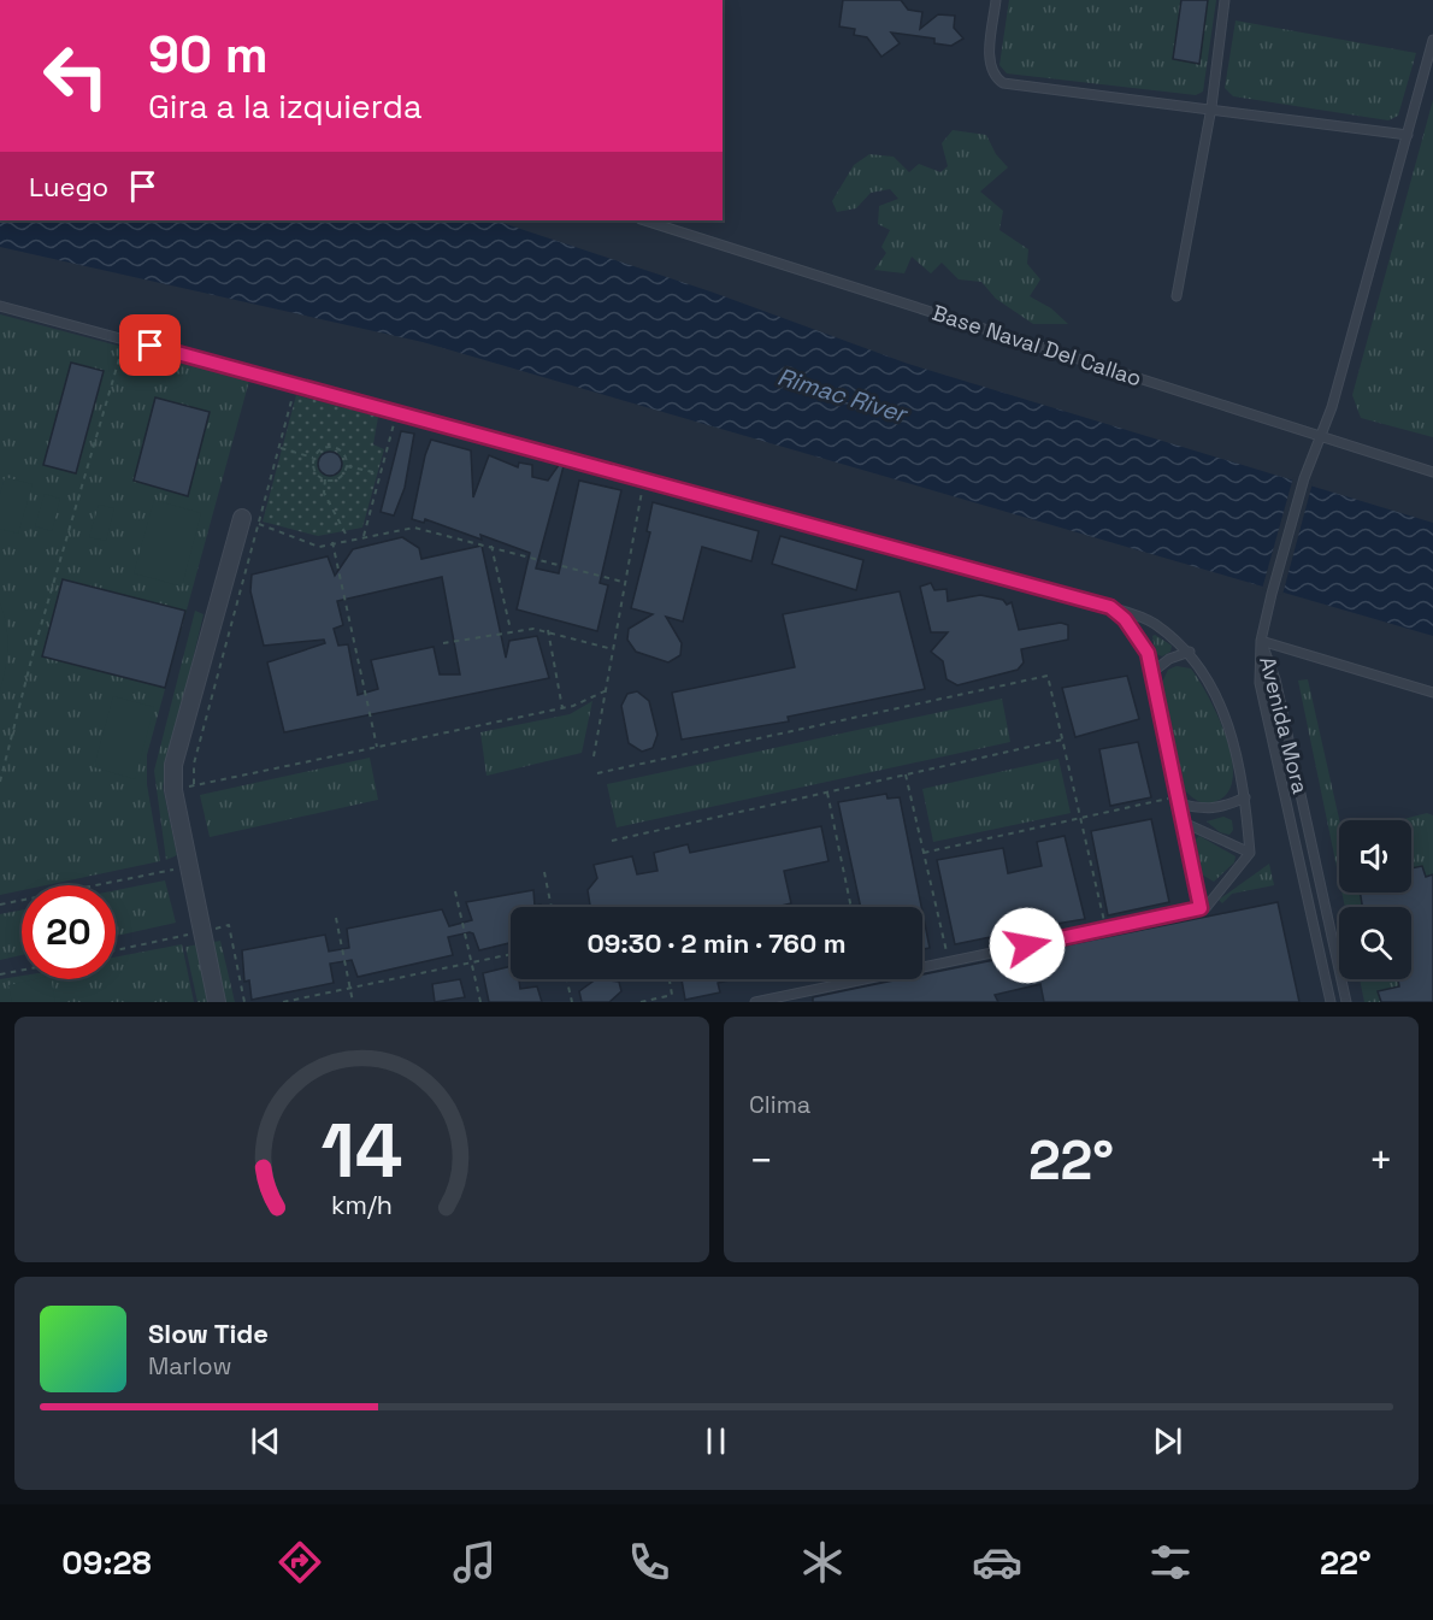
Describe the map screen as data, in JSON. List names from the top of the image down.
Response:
{
  "streets": {
    "lane": ["Base Naval Del Callao", "Avenida Mora"]
  },
  "water": ["Rimac River"],
  "page": {
    "turn": ["90 m", "Gira a la izquierda"],
    "then": "Luego",
    "limit": "20",
    "trip": "09:30 · 2 min · 760 m",
    "tile": "Clima",
    "heat": ["−", "22°", "+"],
    "song": ["Slow Tide", "Marlow"],
    "tabs": ["09:28", "22°"],
    "gauge": ["14", "km/h"]
  }
}
